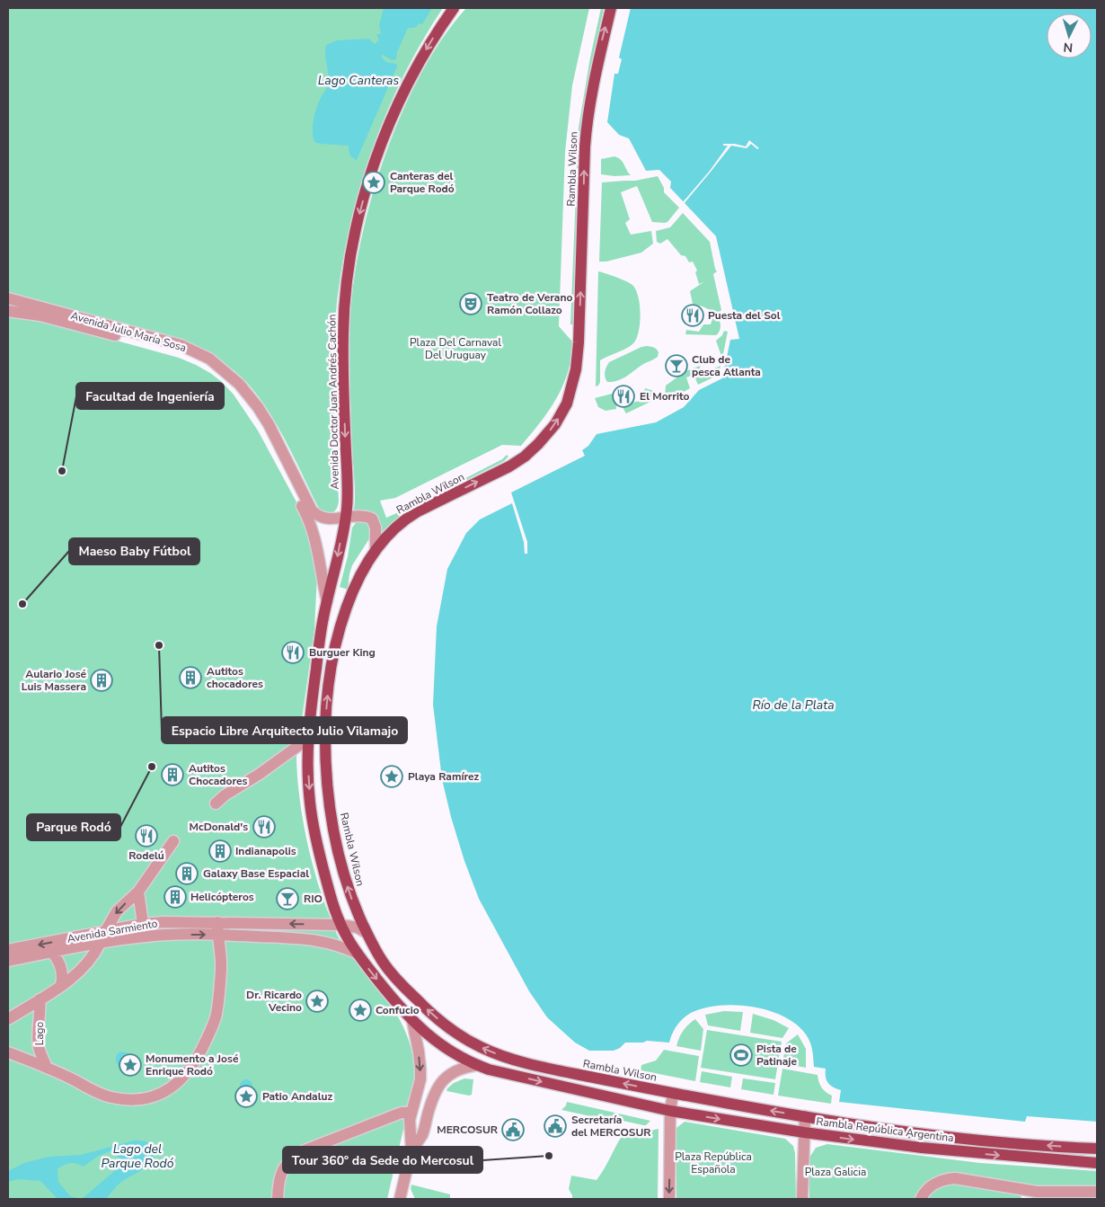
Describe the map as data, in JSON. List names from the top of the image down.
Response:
{
  "streets": {
    "main road": ["Rambla Wilson", "Avenida Doctor Juan Andrés Cachón", "Rambla República Argentina"],
    "street": ["Avenida Julio María Sosa", "Avenida Sarmiento", "Lago"]
  },
  "crossings": [
    ["Rambla Wilson", "Avenida Julio María Sosa"],
    ["Rambla Wilson", "Avenida Sarmiento"],
    ["Rambla Wilson", "Rambla República Argentina"],
    ["Avenida Julio María Sosa", "Avenida Doctor Juan Andrés Cachón"]
  ],
  "one_way": ["Avenida Doctor Juan Andrés Cachón"],
  "water": ["Lago Canteras", "Río de la Plata", "Lago del Parque Rodó"],
  "parks": ["Plaza Del Carnaval Del Uruguay", "Plaza República Española", "Plaza Galicia"],
  "places": {
    "place": [
      "Canteras del Parque Rodó",
      "Playa Ramírez",
      "Dr. Ricardo Vecino",
      "Confucio",
      "Monumento a José Enrique Rodó",
      "Patio Andaluz"
    ],
    "theatre": ["Teatro de Verano Ramón Collazo"],
    "restaurant": [
      "Puesta del Sol",
      "El Morrito",
      "Burguer King",
      "McDonald's",
      "Rodelú"
    ],
    "bar": ["Club de pesca Atlanta", "RIO"],
    "other": [
      "Facultad de Ingeniería",
      "Maeso Baby Fútbol",
      "Espacio Libre Arquitecto Julio Vilamajo",
      "Parque Rodó",
      "Tour 360º da Sede do Mercosul"
    ],
    "building": [
      "Autitos chocadores",
      "Aulario José Luis Massera",
      "Autitos Chocadores",
      "Indianapolis",
      "Galaxy Base Espacial",
      "Helicópteros"
    ],
    "sports": ["Pista de Patinaje"],
    "public building": ["Secretaría del MERCOSUR", "MERCOSUR"]
  },
  "north": "bottom"
}
